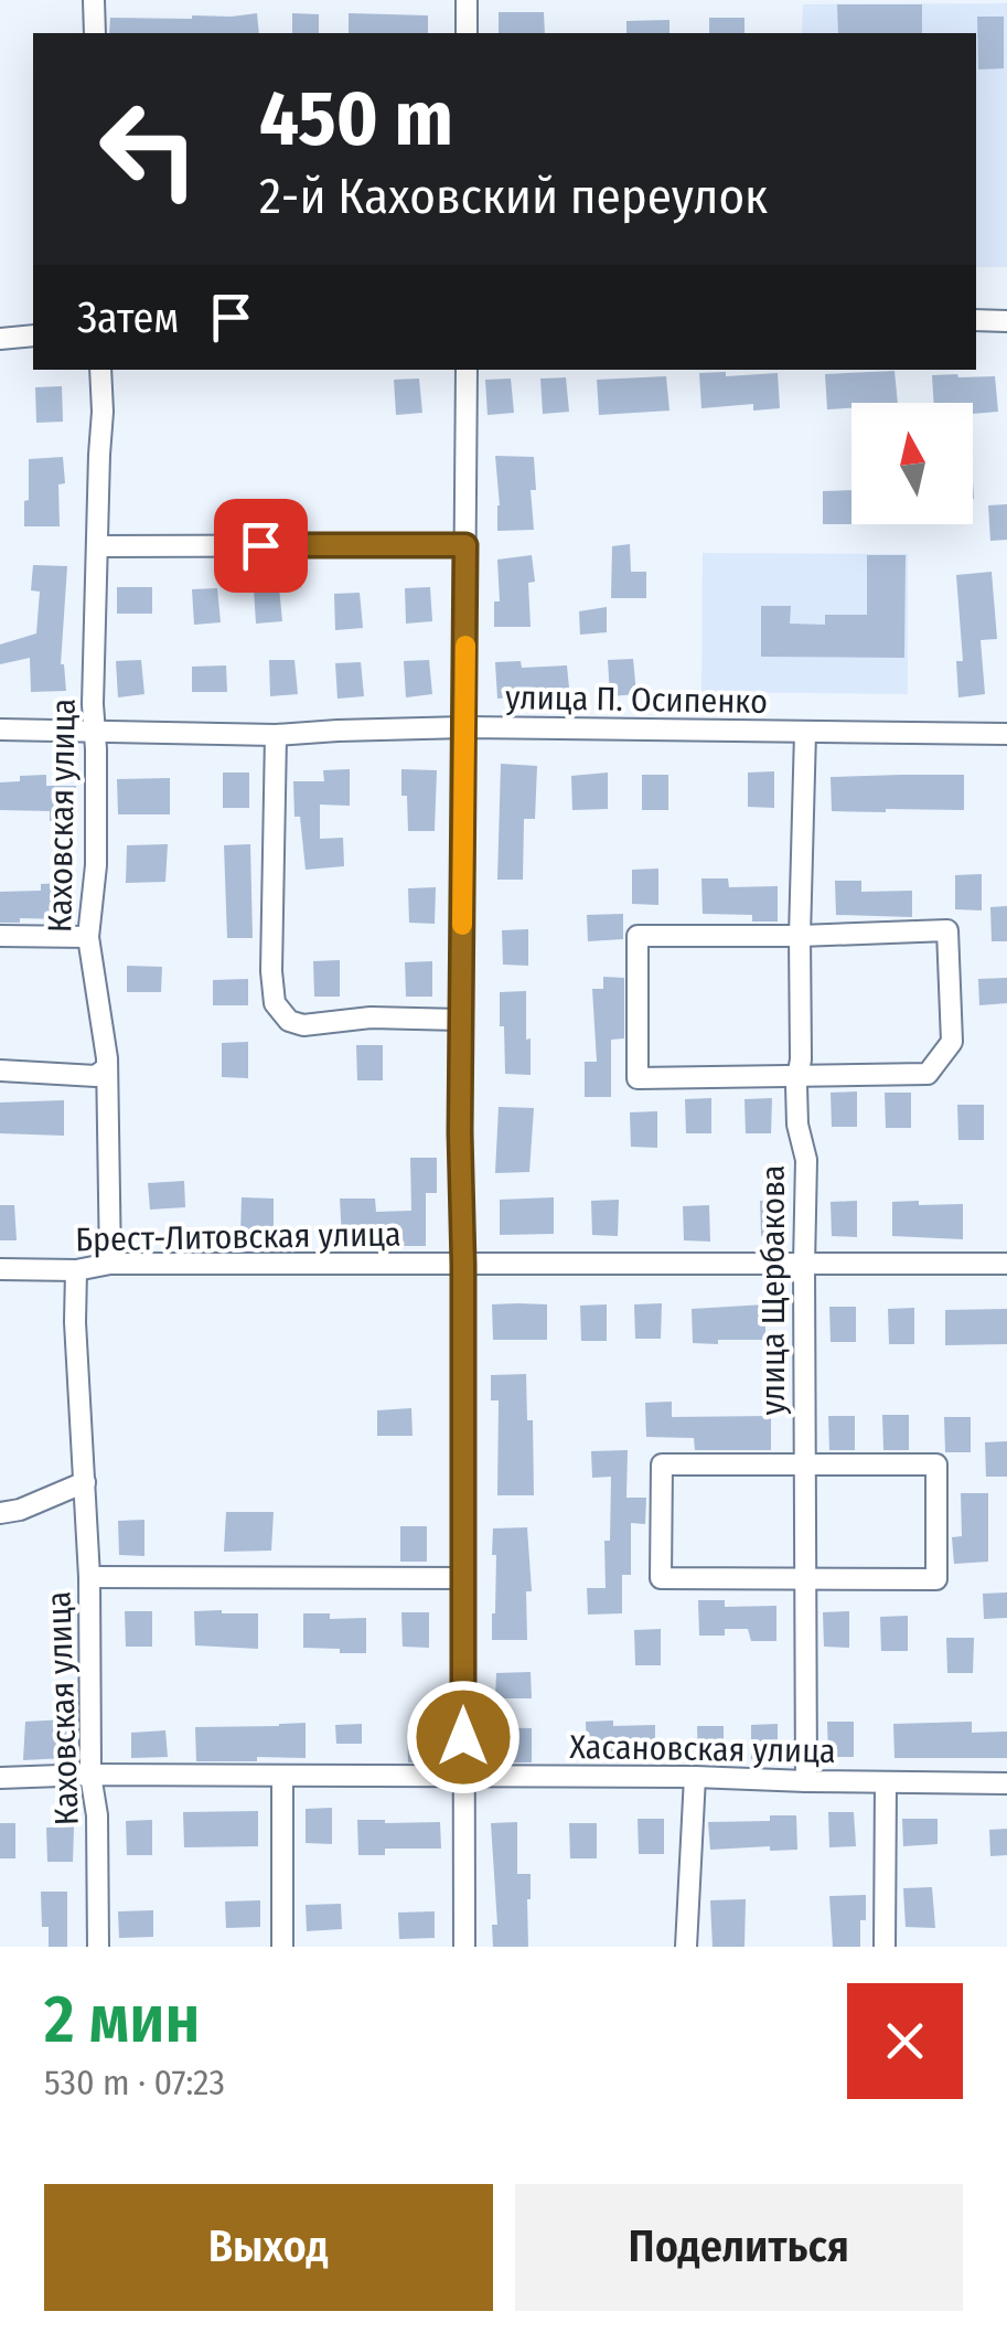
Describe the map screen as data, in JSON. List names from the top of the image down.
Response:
{
  "streets": {
    "street": [
      "улица П. Осипенко",
      "Каховская улица",
      "Брест-Литовская улица",
      "улица Щербакова",
      "Хасановская улица"
    ]
  },
  "crossings": [
    ["улица П. Осипенко", "Каховская улица"],
    ["улица П. Осипенко", "улица Щербакова"],
    ["Каховская улица", "Брест-Литовская улица"],
    ["Каховская улица", "Хасановская улица"],
    ["Брест-Литовская улица", "улица Щербакова"],
    ["улица Щербакова", "Хасановская улица"]
  ],
  "north": "top",
  "page": {
    "turn": ["450 m", "2-й Каховский переулок"],
    "then": "Затем",
    "heading": ["2 мин", "530 m · 07:23"],
    "buttons": ["Выход", "Поделиться"]
  }
}
